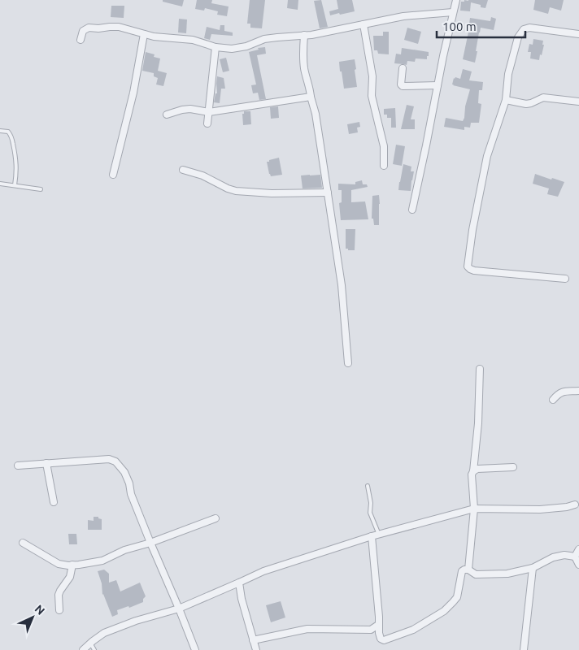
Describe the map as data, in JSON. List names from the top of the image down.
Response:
{
  "scale_bar": "100 m",
  "north": "top right"
}
